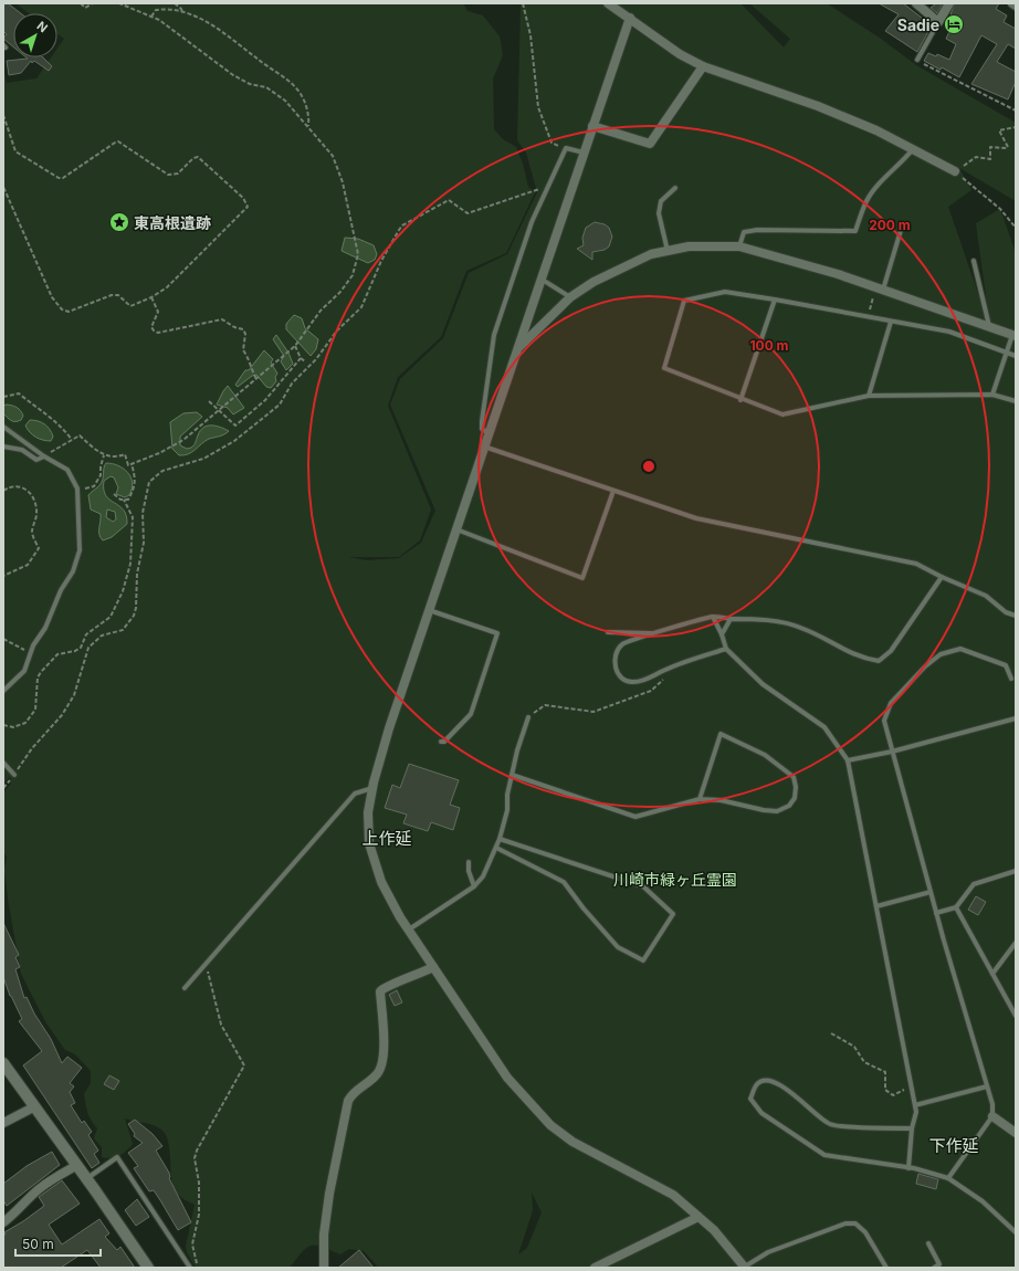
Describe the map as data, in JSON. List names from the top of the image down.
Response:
{
  "districts": ["上作延", "下作延"],
  "parks": ["川崎市緑ヶ丘霊園"],
  "places": {
    "hotel": ["Sadie"],
    "place": ["東高根遺跡"]
  },
  "scale_bar": "50 m",
  "north": "top right",
  "rings": ["200 m", "100 m"]
}
